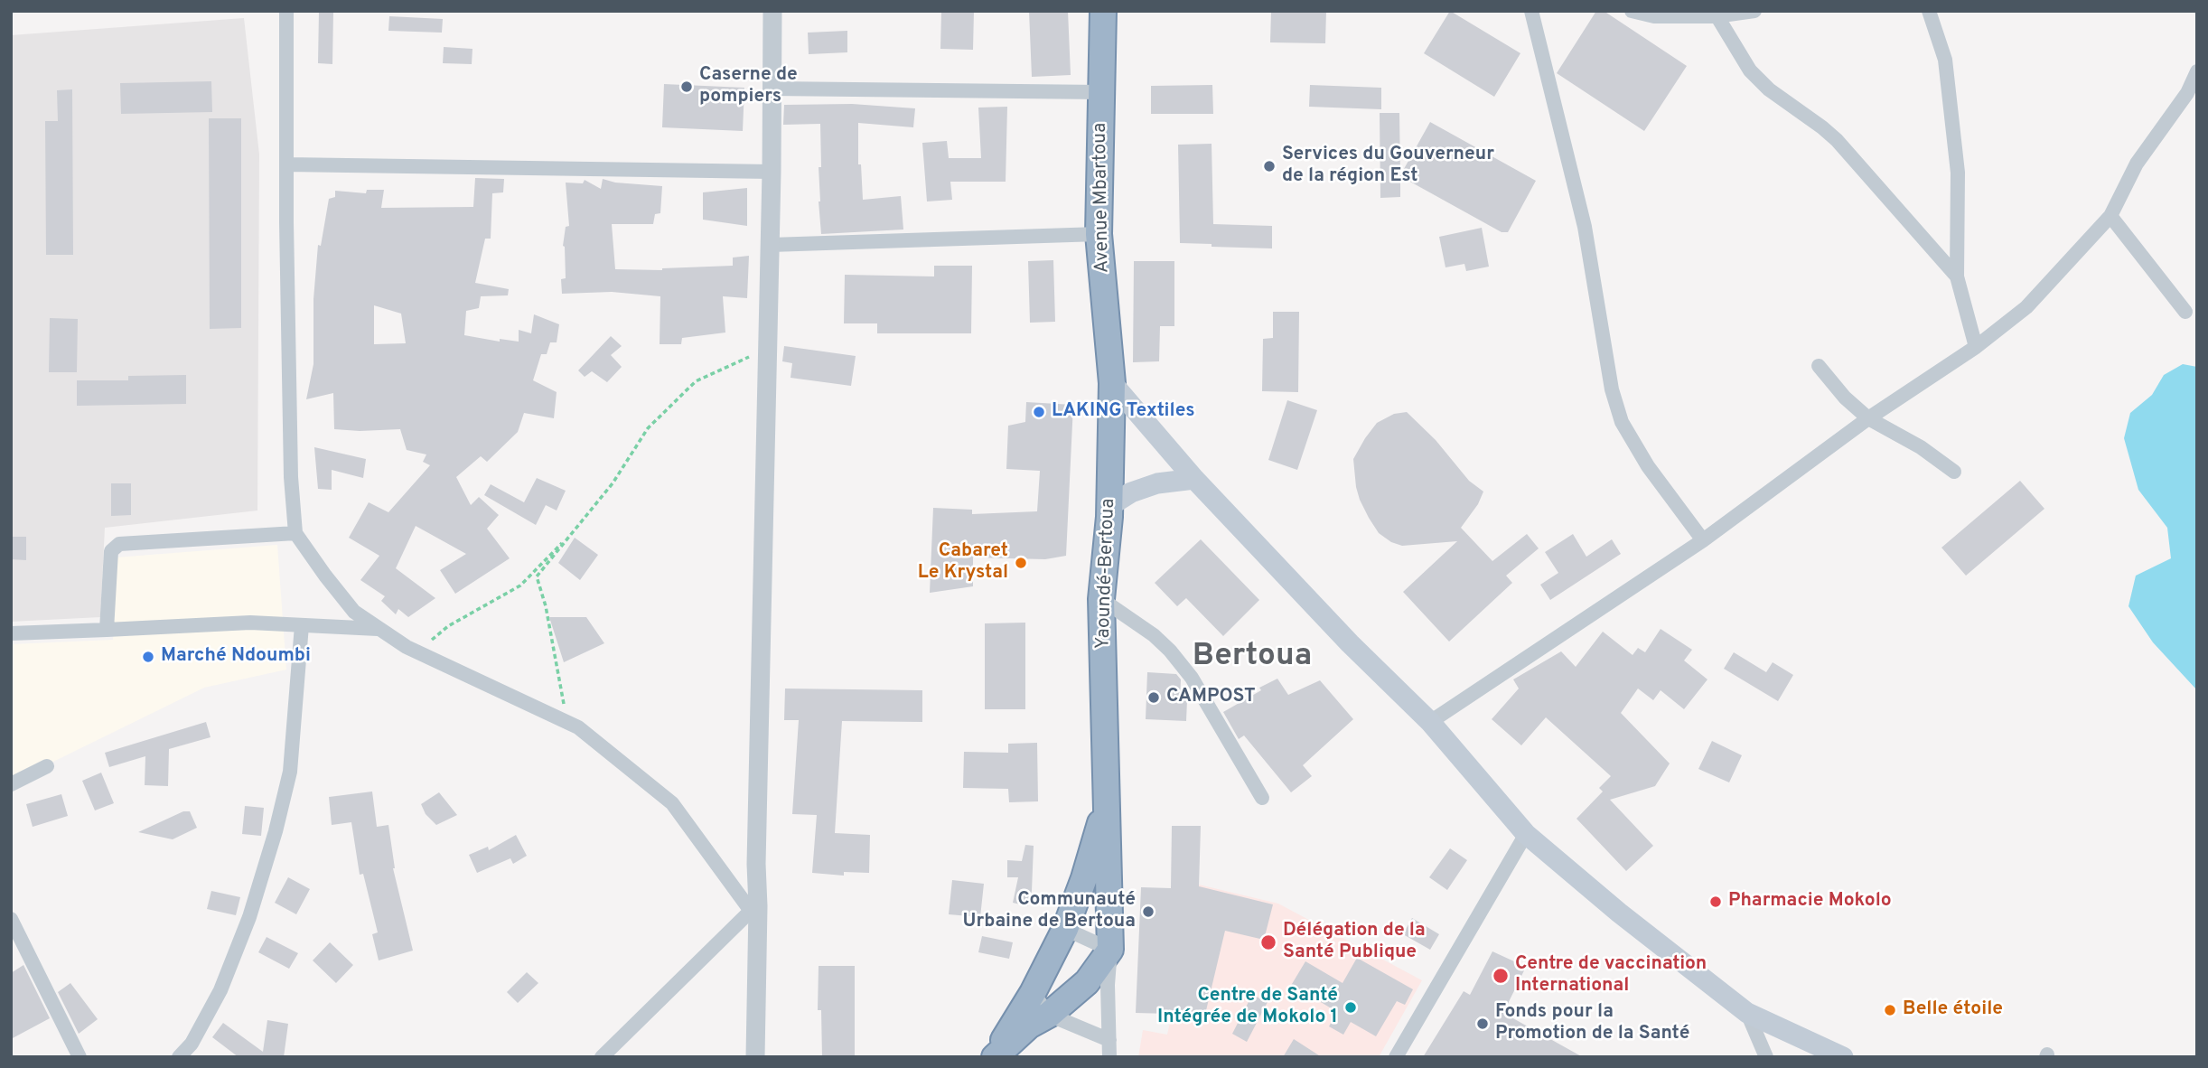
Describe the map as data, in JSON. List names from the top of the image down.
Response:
{
  "streets": {
    "highway": ["Avenue Mbartoua", "Yaoundé-Bertoua"]
  },
  "crossings": [
    ["Avenue Mbartoua", "Yaoundé-Bertoua"]
  ],
  "districts": ["Bertoua"],
  "places": [
    "Caserne de pompiers",
    "Services du Gouverneur de la région Est",
    "LAKING Textiles",
    "Cabaret Le Krystal",
    "Marché Ndoumbi",
    "CAMPOST",
    "Pharmacie Mokolo",
    "Communauté Urbaine de Bertoua",
    "Délégation de la Santé Publique",
    "Centre de vaccination International",
    "Centre de Santé Intégrée de Mokolo 1",
    "Belle étoile",
    "Fonds pour la Promotion de la Santé"
  ]
}
